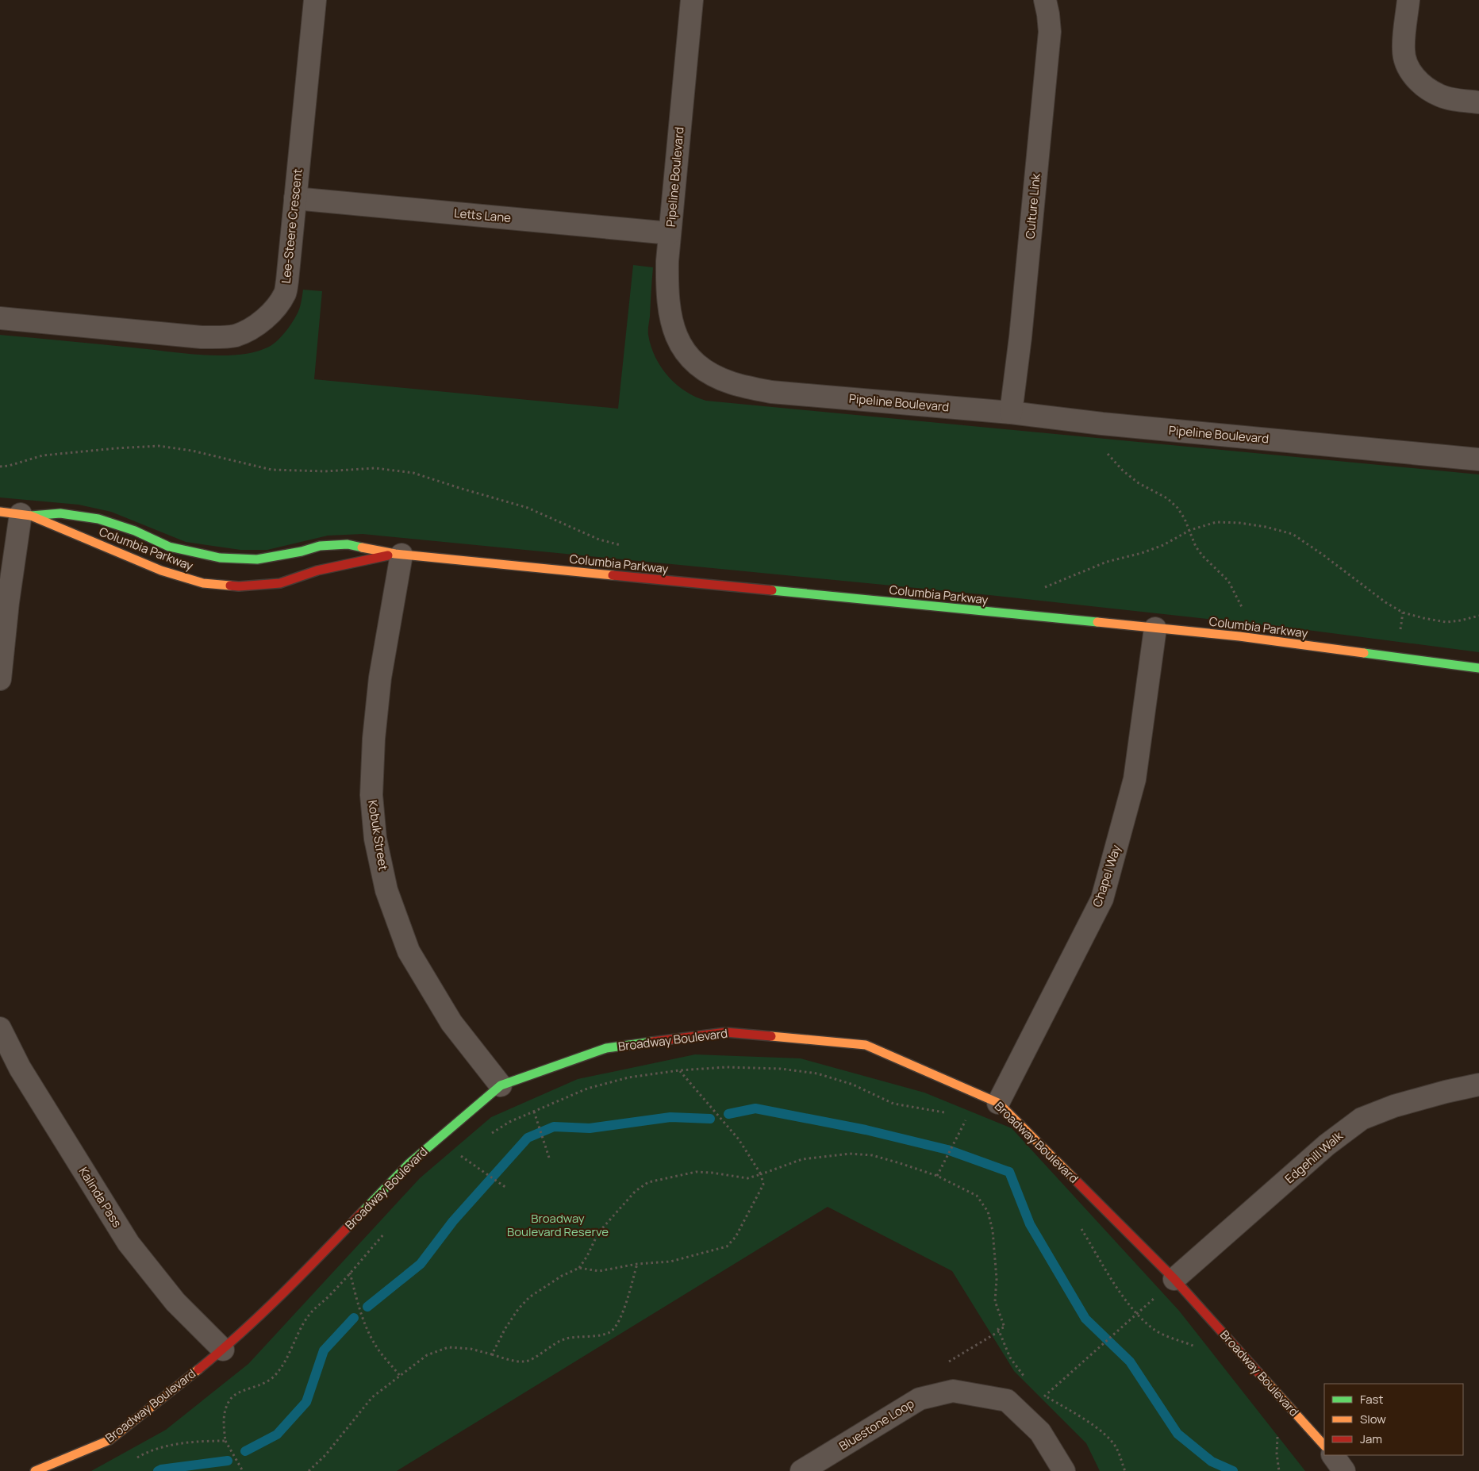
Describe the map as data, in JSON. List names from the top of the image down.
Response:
{
  "streets": {
    "street": [
      "Pipeline Boulevard",
      "Culture Link",
      "Letts Lane",
      "Lee-Steere Crescent",
      "Columbia Parkway",
      "Kobuk Street",
      "Chapel Way",
      "Broadway Boulevard",
      "Edgehill Walk",
      "Kalinda Pass",
      "Bluestone Loop"
    ]
  },
  "crossings": [
    ["Pipeline Boulevard", "Culture Link"],
    ["Pipeline Boulevard", "Letts Lane"],
    ["Letts Lane", "Lee-Steere Crescent"],
    ["Columbia Parkway", "Kobuk Street"],
    ["Columbia Parkway", "Chapel Way"],
    ["Kobuk Street", "Broadway Boulevard"],
    ["Chapel Way", "Broadway Boulevard"],
    ["Broadway Boulevard", "Edgehill Walk"],
    ["Broadway Boulevard", "Kalinda Pass"]
  ],
  "parks": ["Broadway Boulevard Reserve"],
  "legend": ["Fast", "Slow", "Jam"]
}
